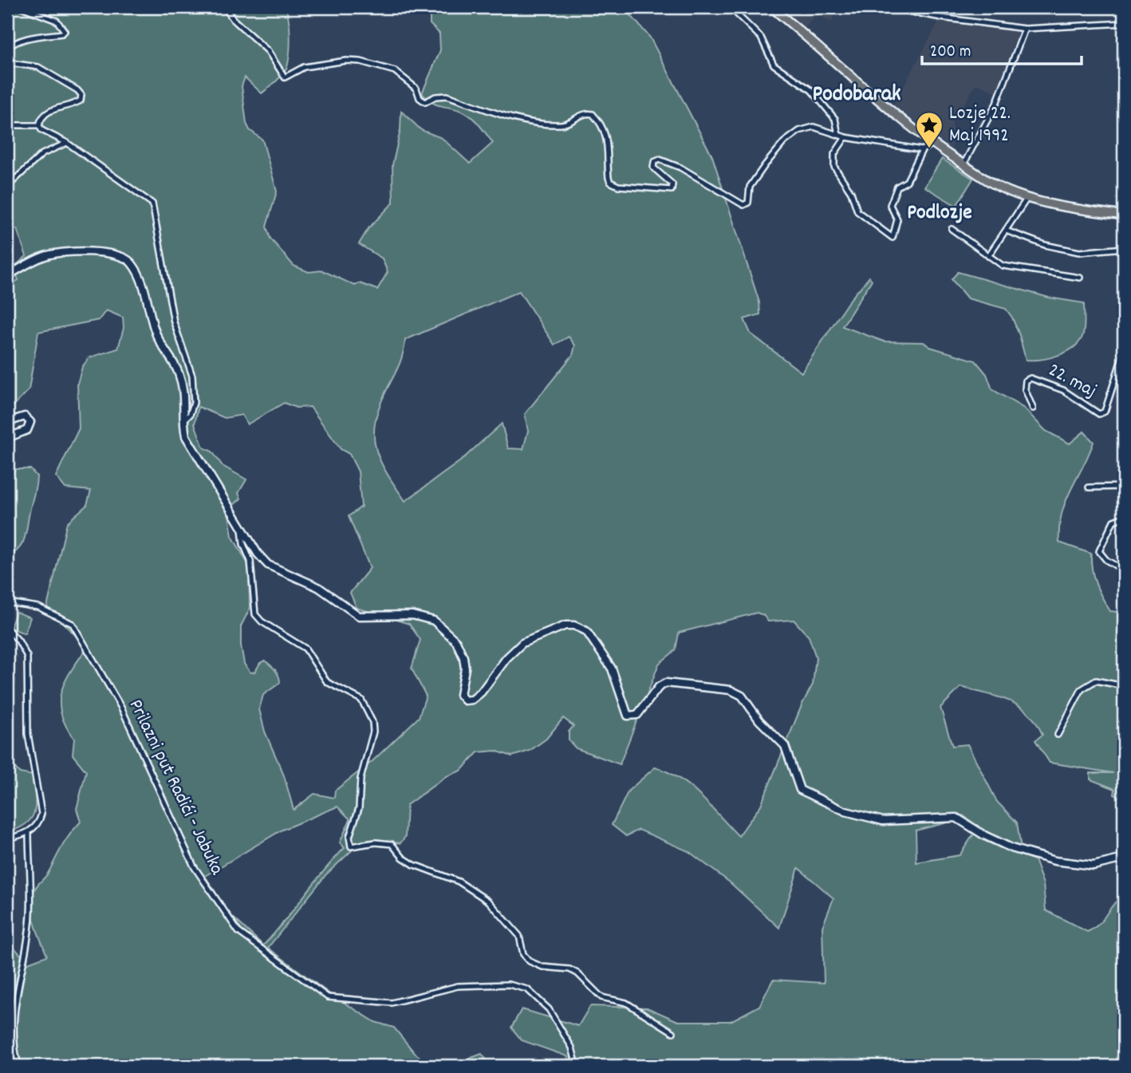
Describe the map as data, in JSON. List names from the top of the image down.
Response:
{
  "streets": {
    "street": ["22. maj", "Prilazni put Radići - Jabuka"]
  },
  "districts": ["Podobarak", "Podlozje"],
  "places": {
    "place": ["Lozje 22. Maj 1992"]
  },
  "scale_bar": "200 m"
}
